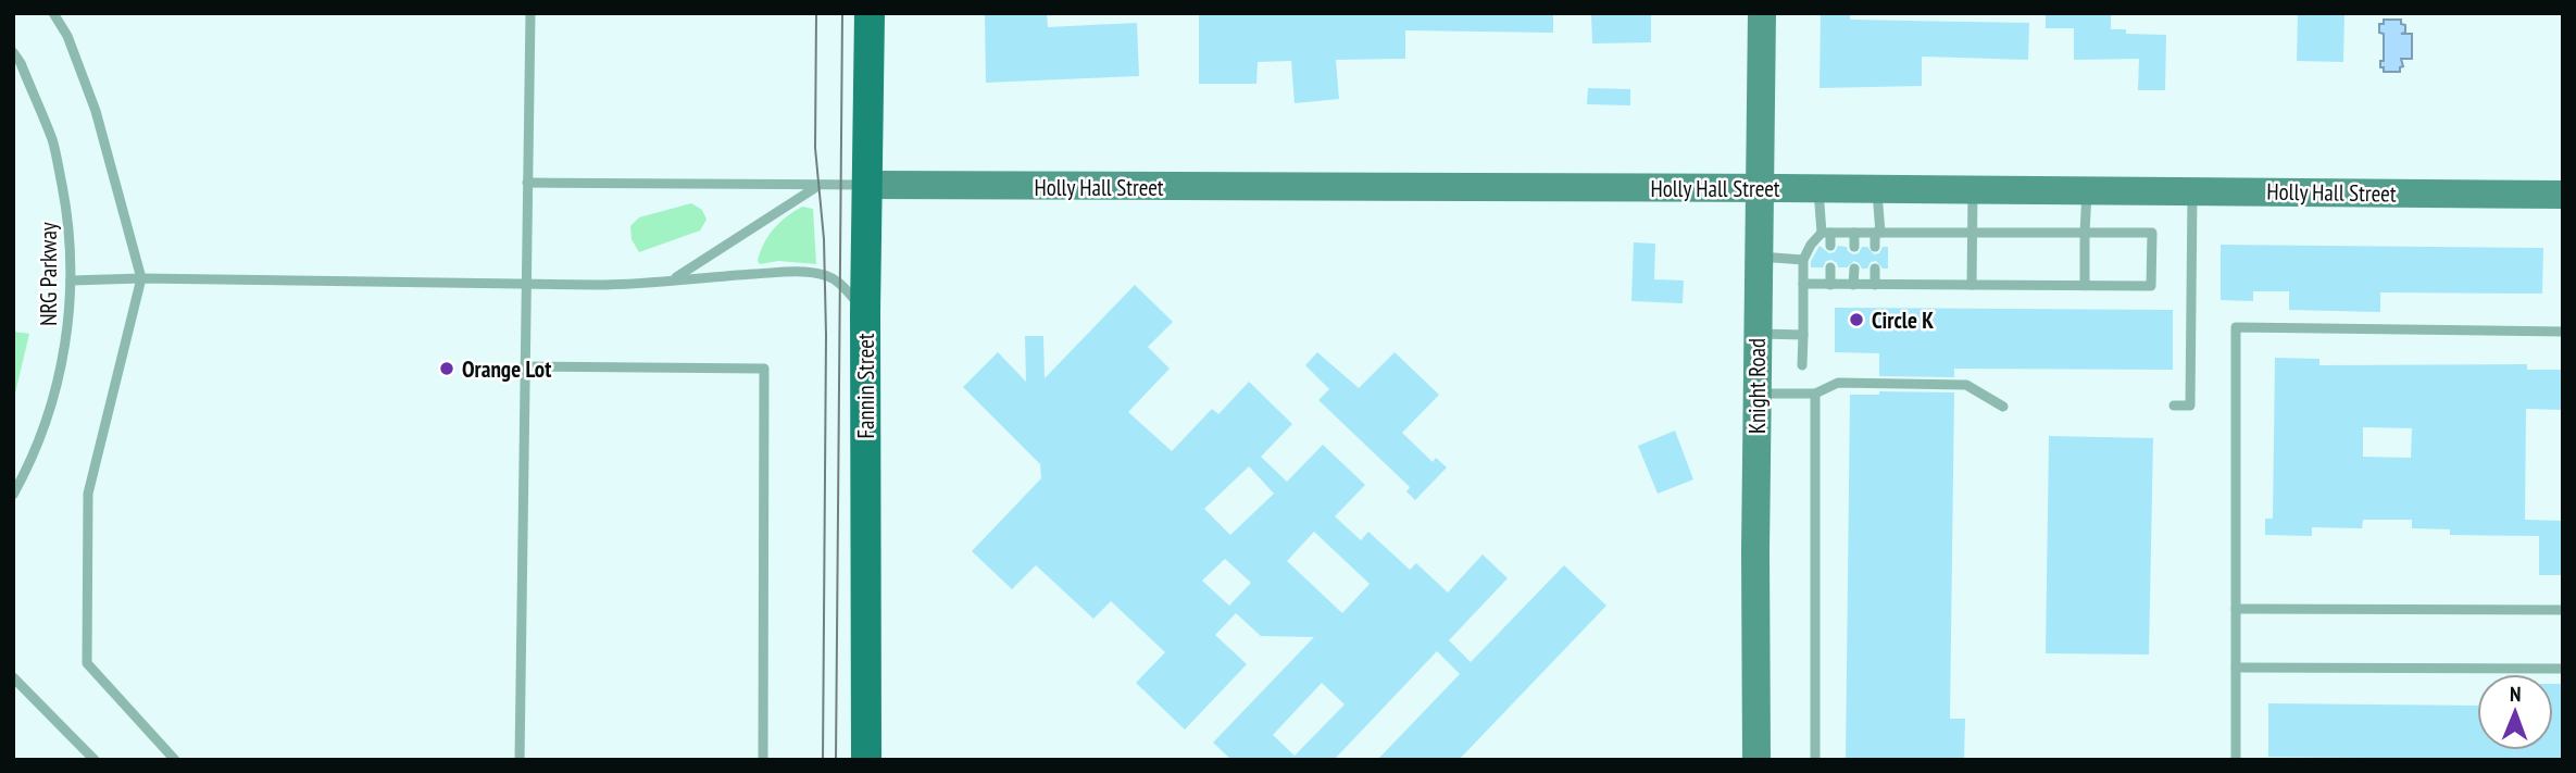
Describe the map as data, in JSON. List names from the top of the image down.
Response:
{
  "streets": {
    "main road": ["Fannin Street"],
    "street": ["Holly Hall Street", "Knight Road"],
    "lane": ["NRG Parkway"]
  },
  "crossings": [
    ["Holly Hall Street", "Fannin Street"],
    ["Holly Hall Street", "Knight Road"]
  ],
  "places": ["Circle K", "Orange Lot"],
  "north": "top"
}
